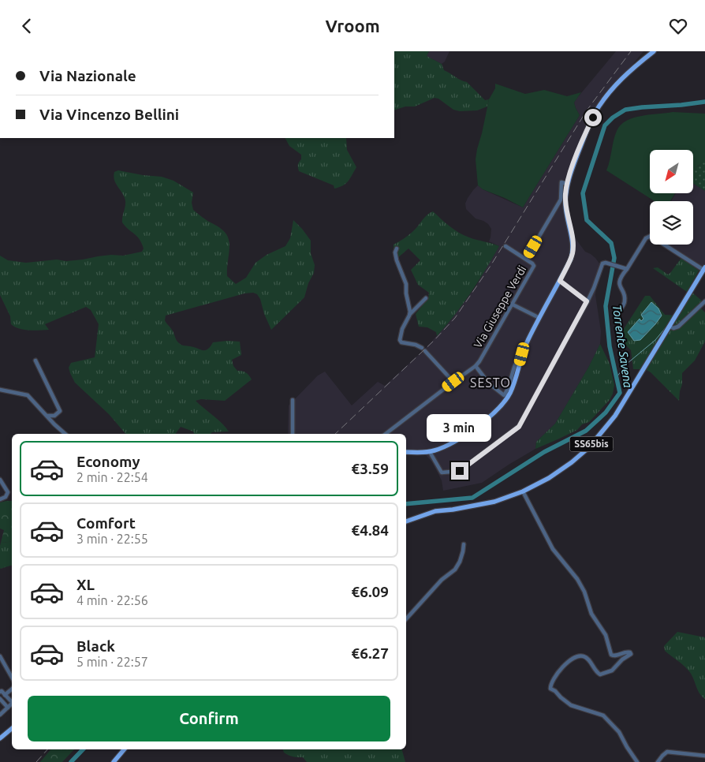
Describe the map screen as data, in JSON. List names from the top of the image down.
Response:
{
  "streets": {
    "main road": ["SS65bis"],
    "street": ["Via Giuseppe Verdi"]
  },
  "districts": ["SESTO"],
  "water": ["Torrente Savena"],
  "north": "bottom left",
  "page": {
    "header": "Vroom",
    "banner": ["Via Nazionale", "Via Vincenzo Bellini"],
    "bubble": "3 min",
    "list": [
      {
        "name": "Economy",
        "note": "2 min · 22:54",
        "value": "€3.59"
      },
      {
        "name": "Comfort",
        "note": "3 min · 22:55",
        "value": "€4.84"
      },
      {
        "name": "XL",
        "note": "4 min · 22:56",
        "value": "€6.09"
      },
      {
        "name": "Black",
        "note": "5 min · 22:57",
        "value": "€6.27"
      }
    ],
    "buttons": "Confirm"
  }
}
